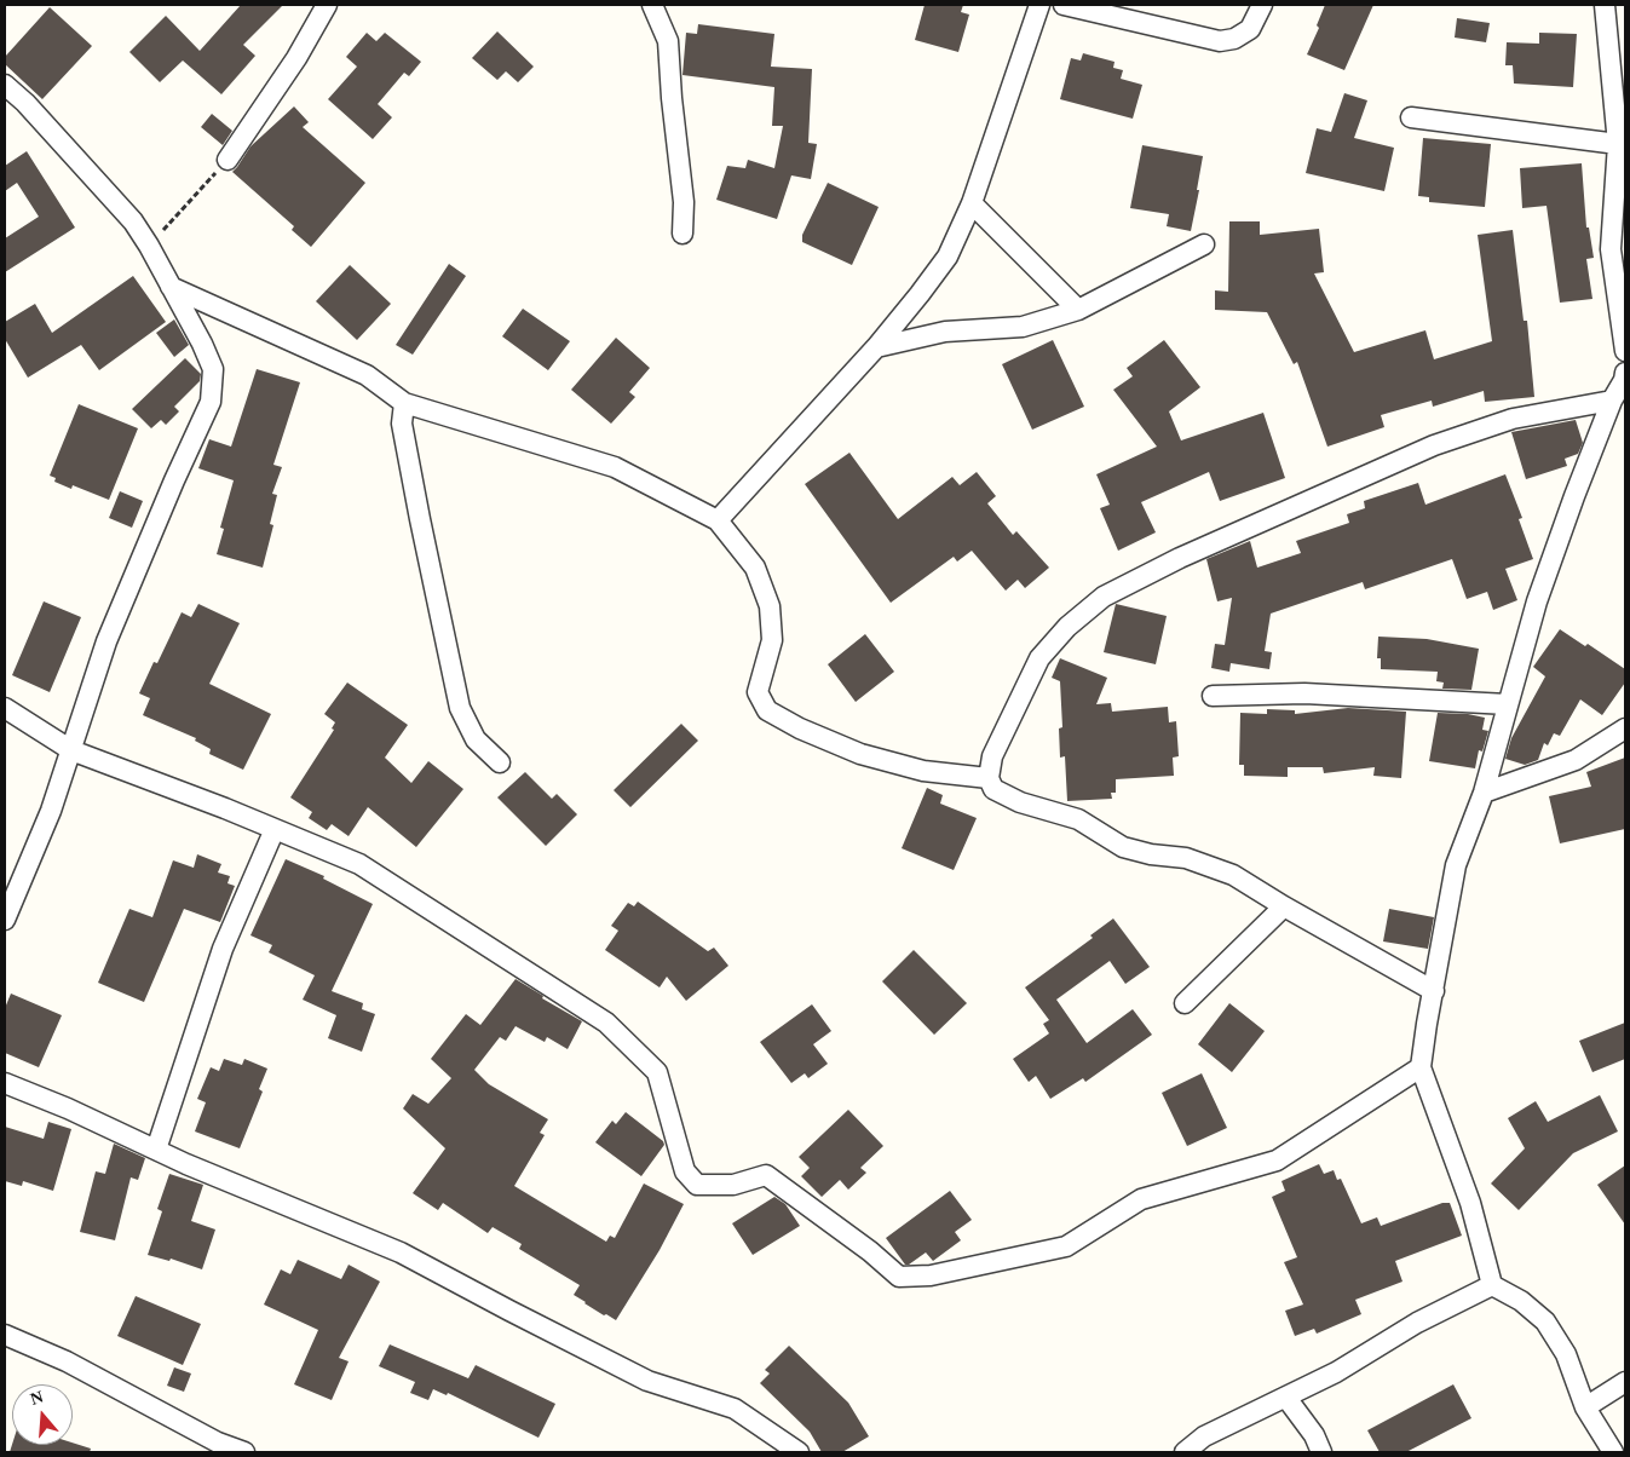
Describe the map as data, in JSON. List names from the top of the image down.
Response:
{
  "north": "top"
}
